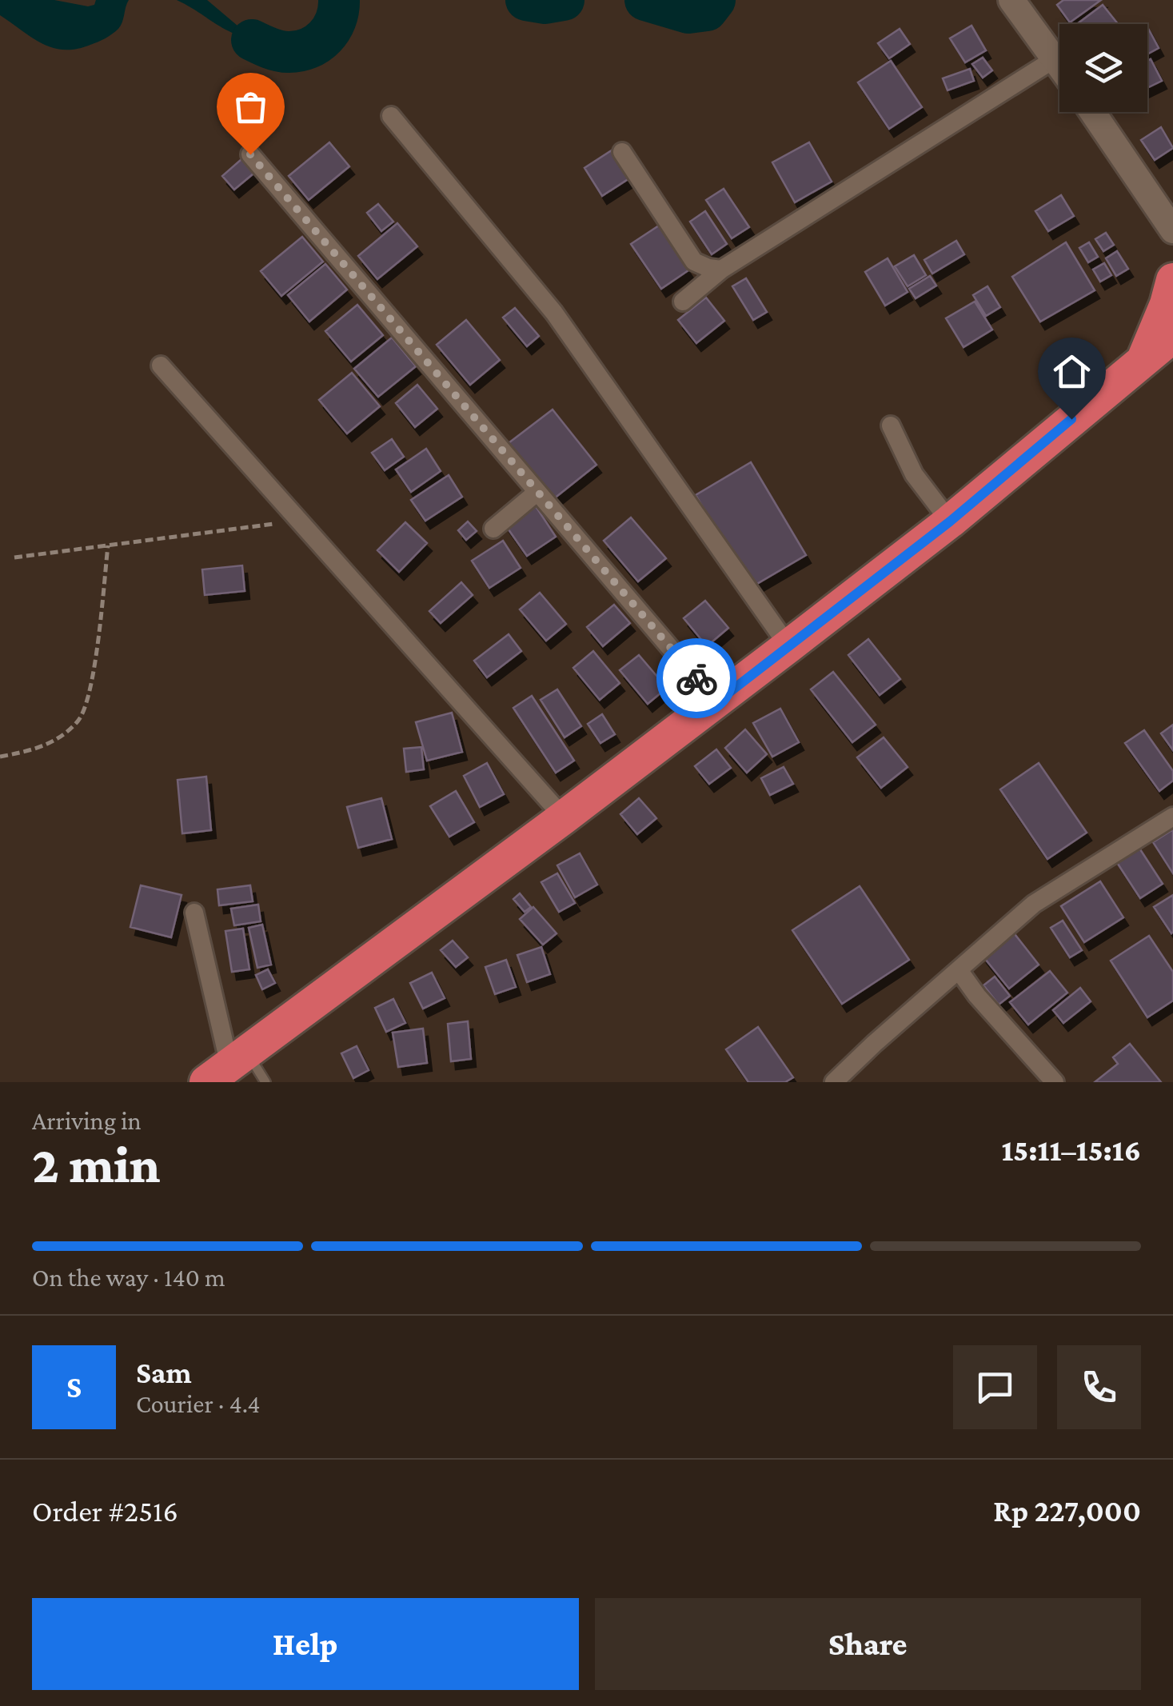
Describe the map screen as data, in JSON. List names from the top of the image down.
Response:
{
  "page": {
    "heading": ["2 min", "Arriving in", "15:11–15:16"],
    "panel": [
      "Sam",
      "Courier · 4.4",
      "Order #2516",
      "Rp 227,000"
    ],
    "bar": "On the way · 140 m",
    "round": "S",
    "buttons": ["Help", "Share"]
  }
}
